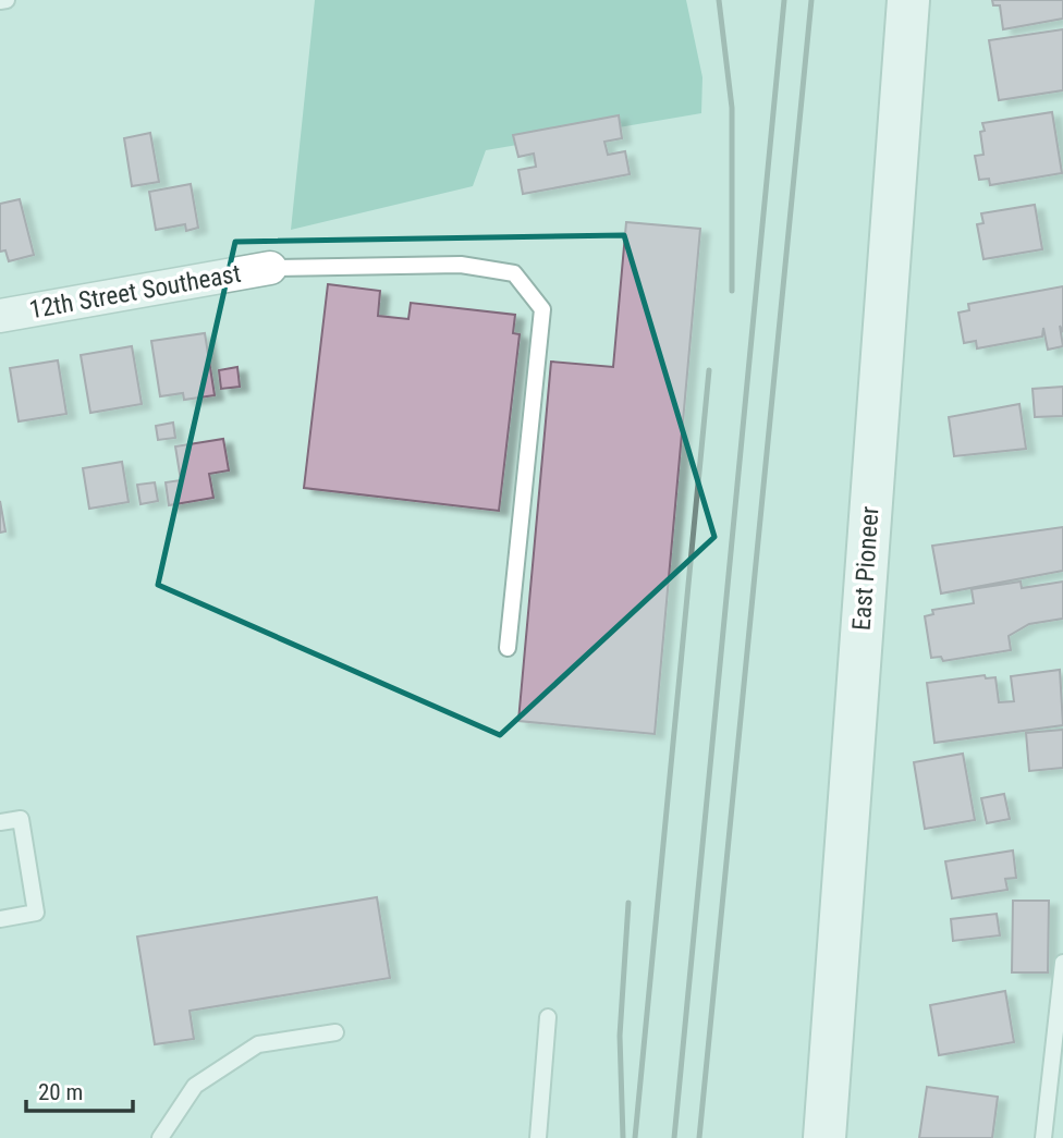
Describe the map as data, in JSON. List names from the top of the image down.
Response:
{
  "streets": {
    "street": ["12th Street Southeast", "East Pioneer"]
  },
  "scale_bar": "20 m"
}
